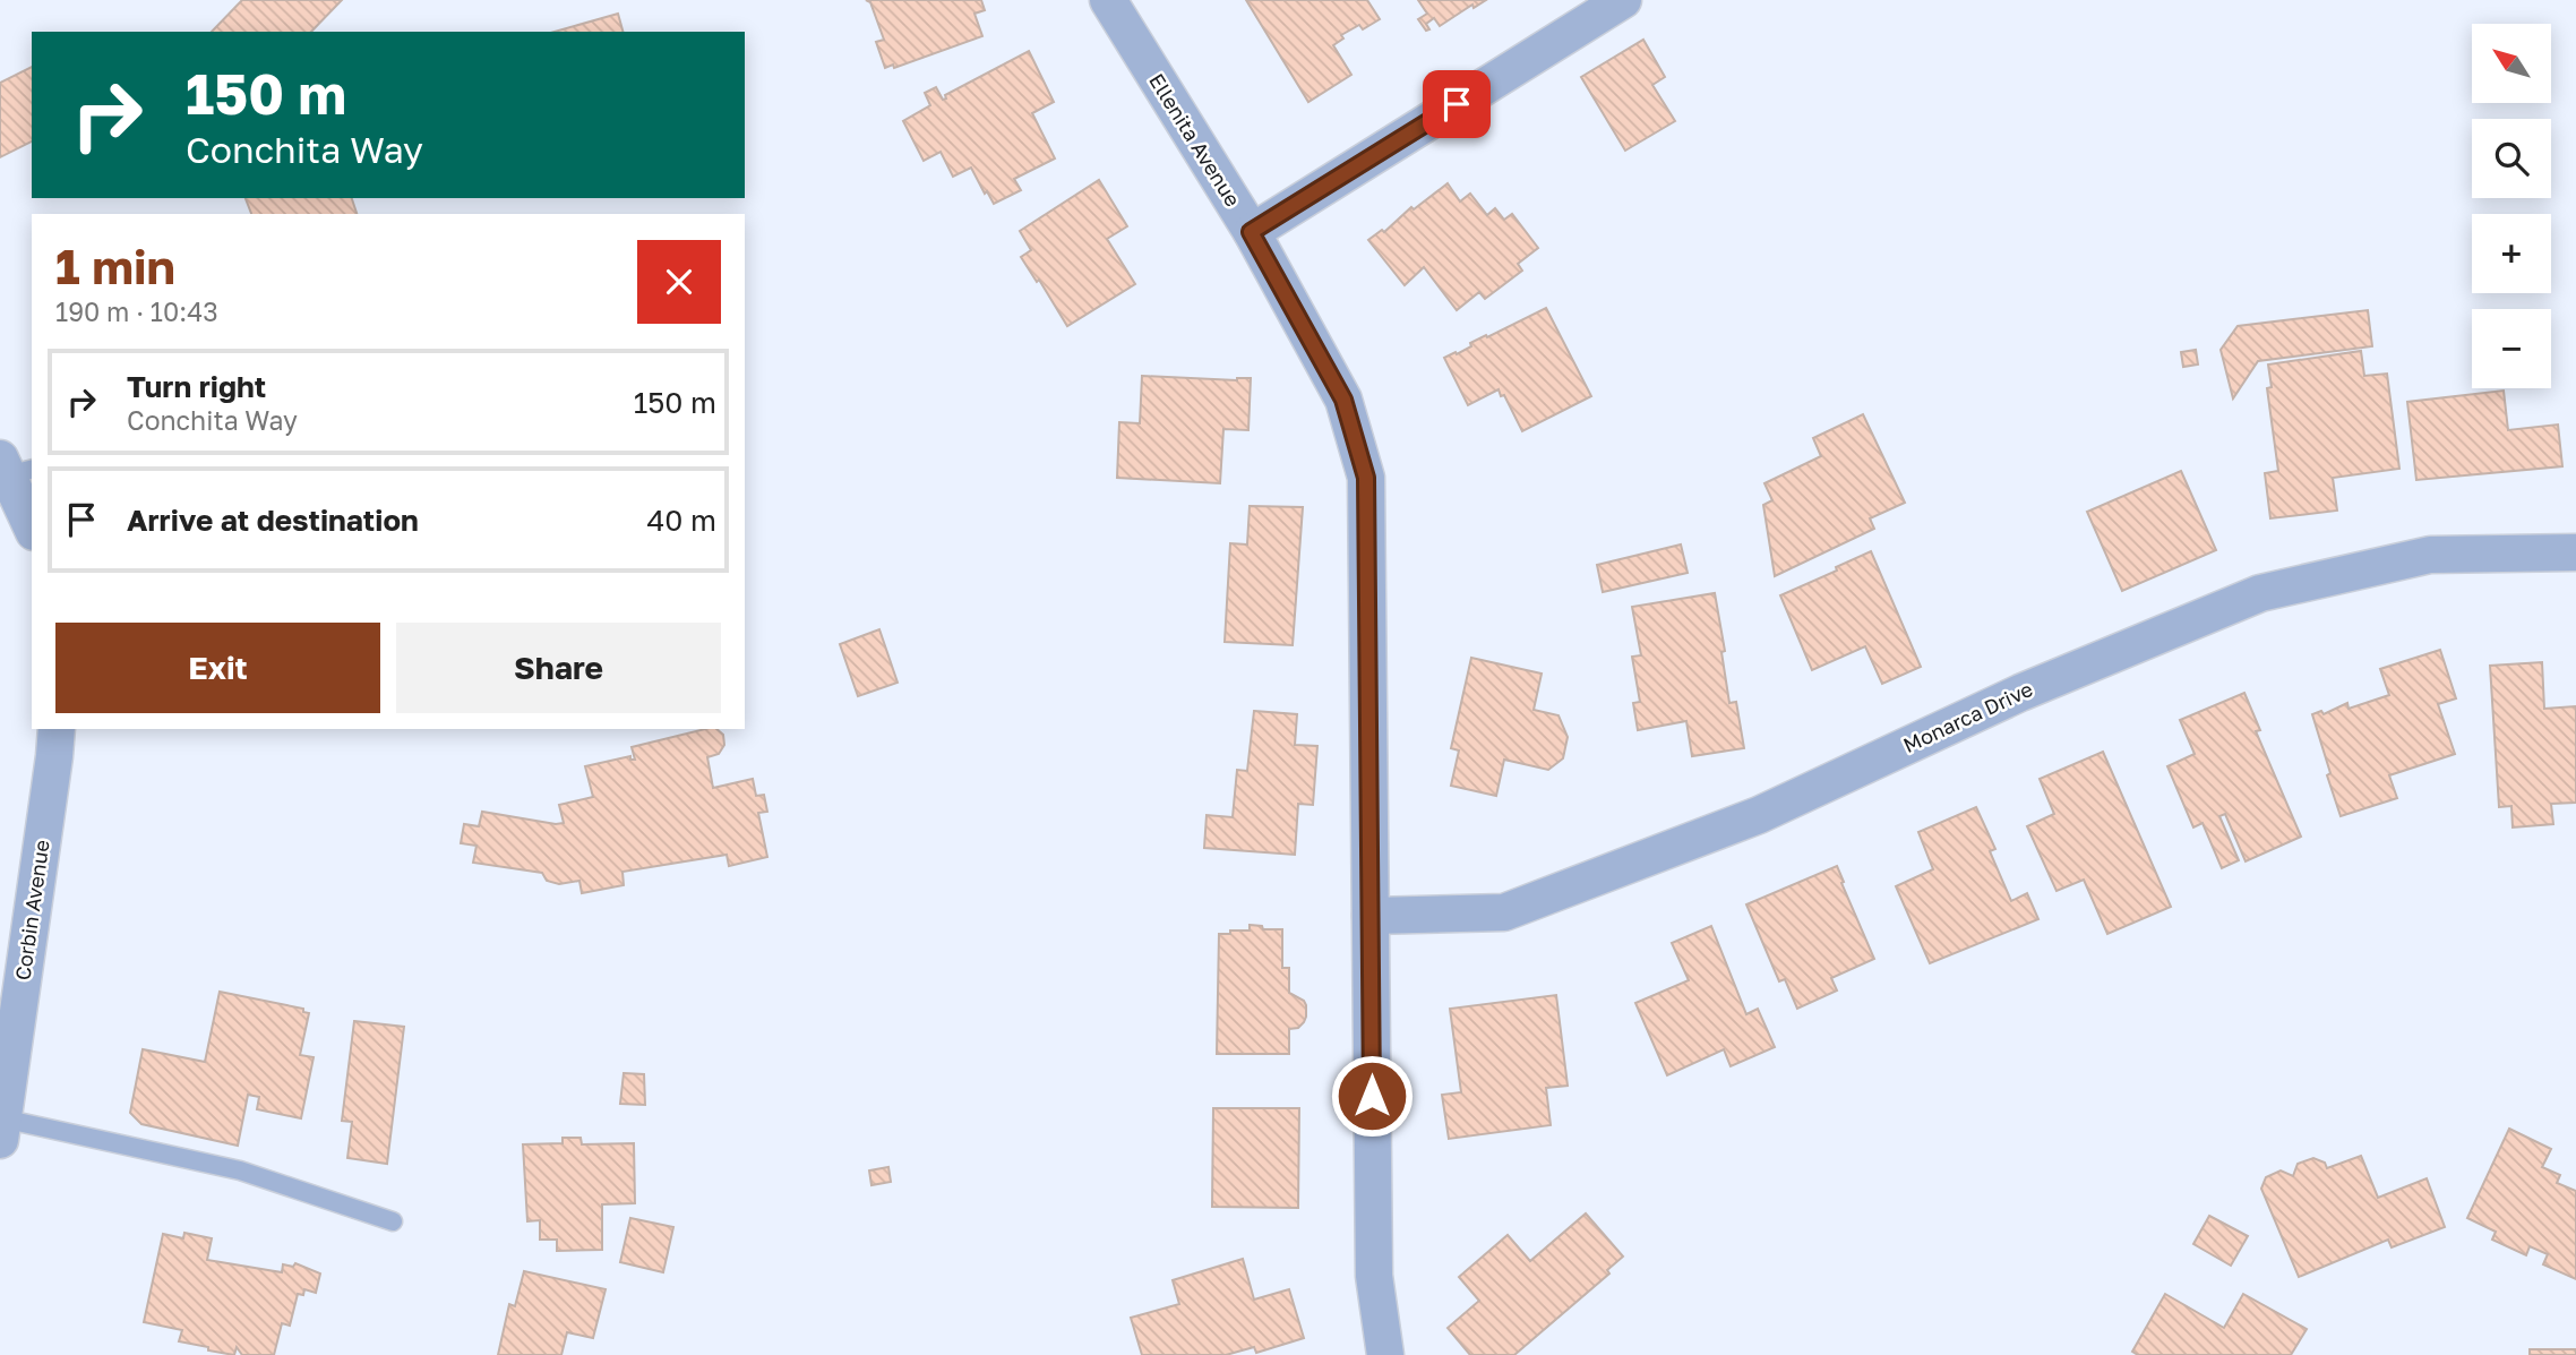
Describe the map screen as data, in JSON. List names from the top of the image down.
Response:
{
  "streets": {
    "street": ["Ellenita Avenue", "Monarca Drive", "Corbin Avenue"]
  },
  "crossings": [
    ["Ellenita Avenue", "Monarca Drive"]
  ],
  "north": "top left",
  "page": {
    "map_buttons": ["+", "−"],
    "turn": ["150 m", "Conchita Way"],
    "heading": ["1 min", "190 m · 10:43"],
    "list": [
      {
        "name": "Turn right",
        "note": "Conchita Way",
        "value": "150 m"
      },
      {
        "name": "Arrive at destination",
        "value": "40 m"
      }
    ],
    "buttons": ["Exit", "Share"]
  }
}
